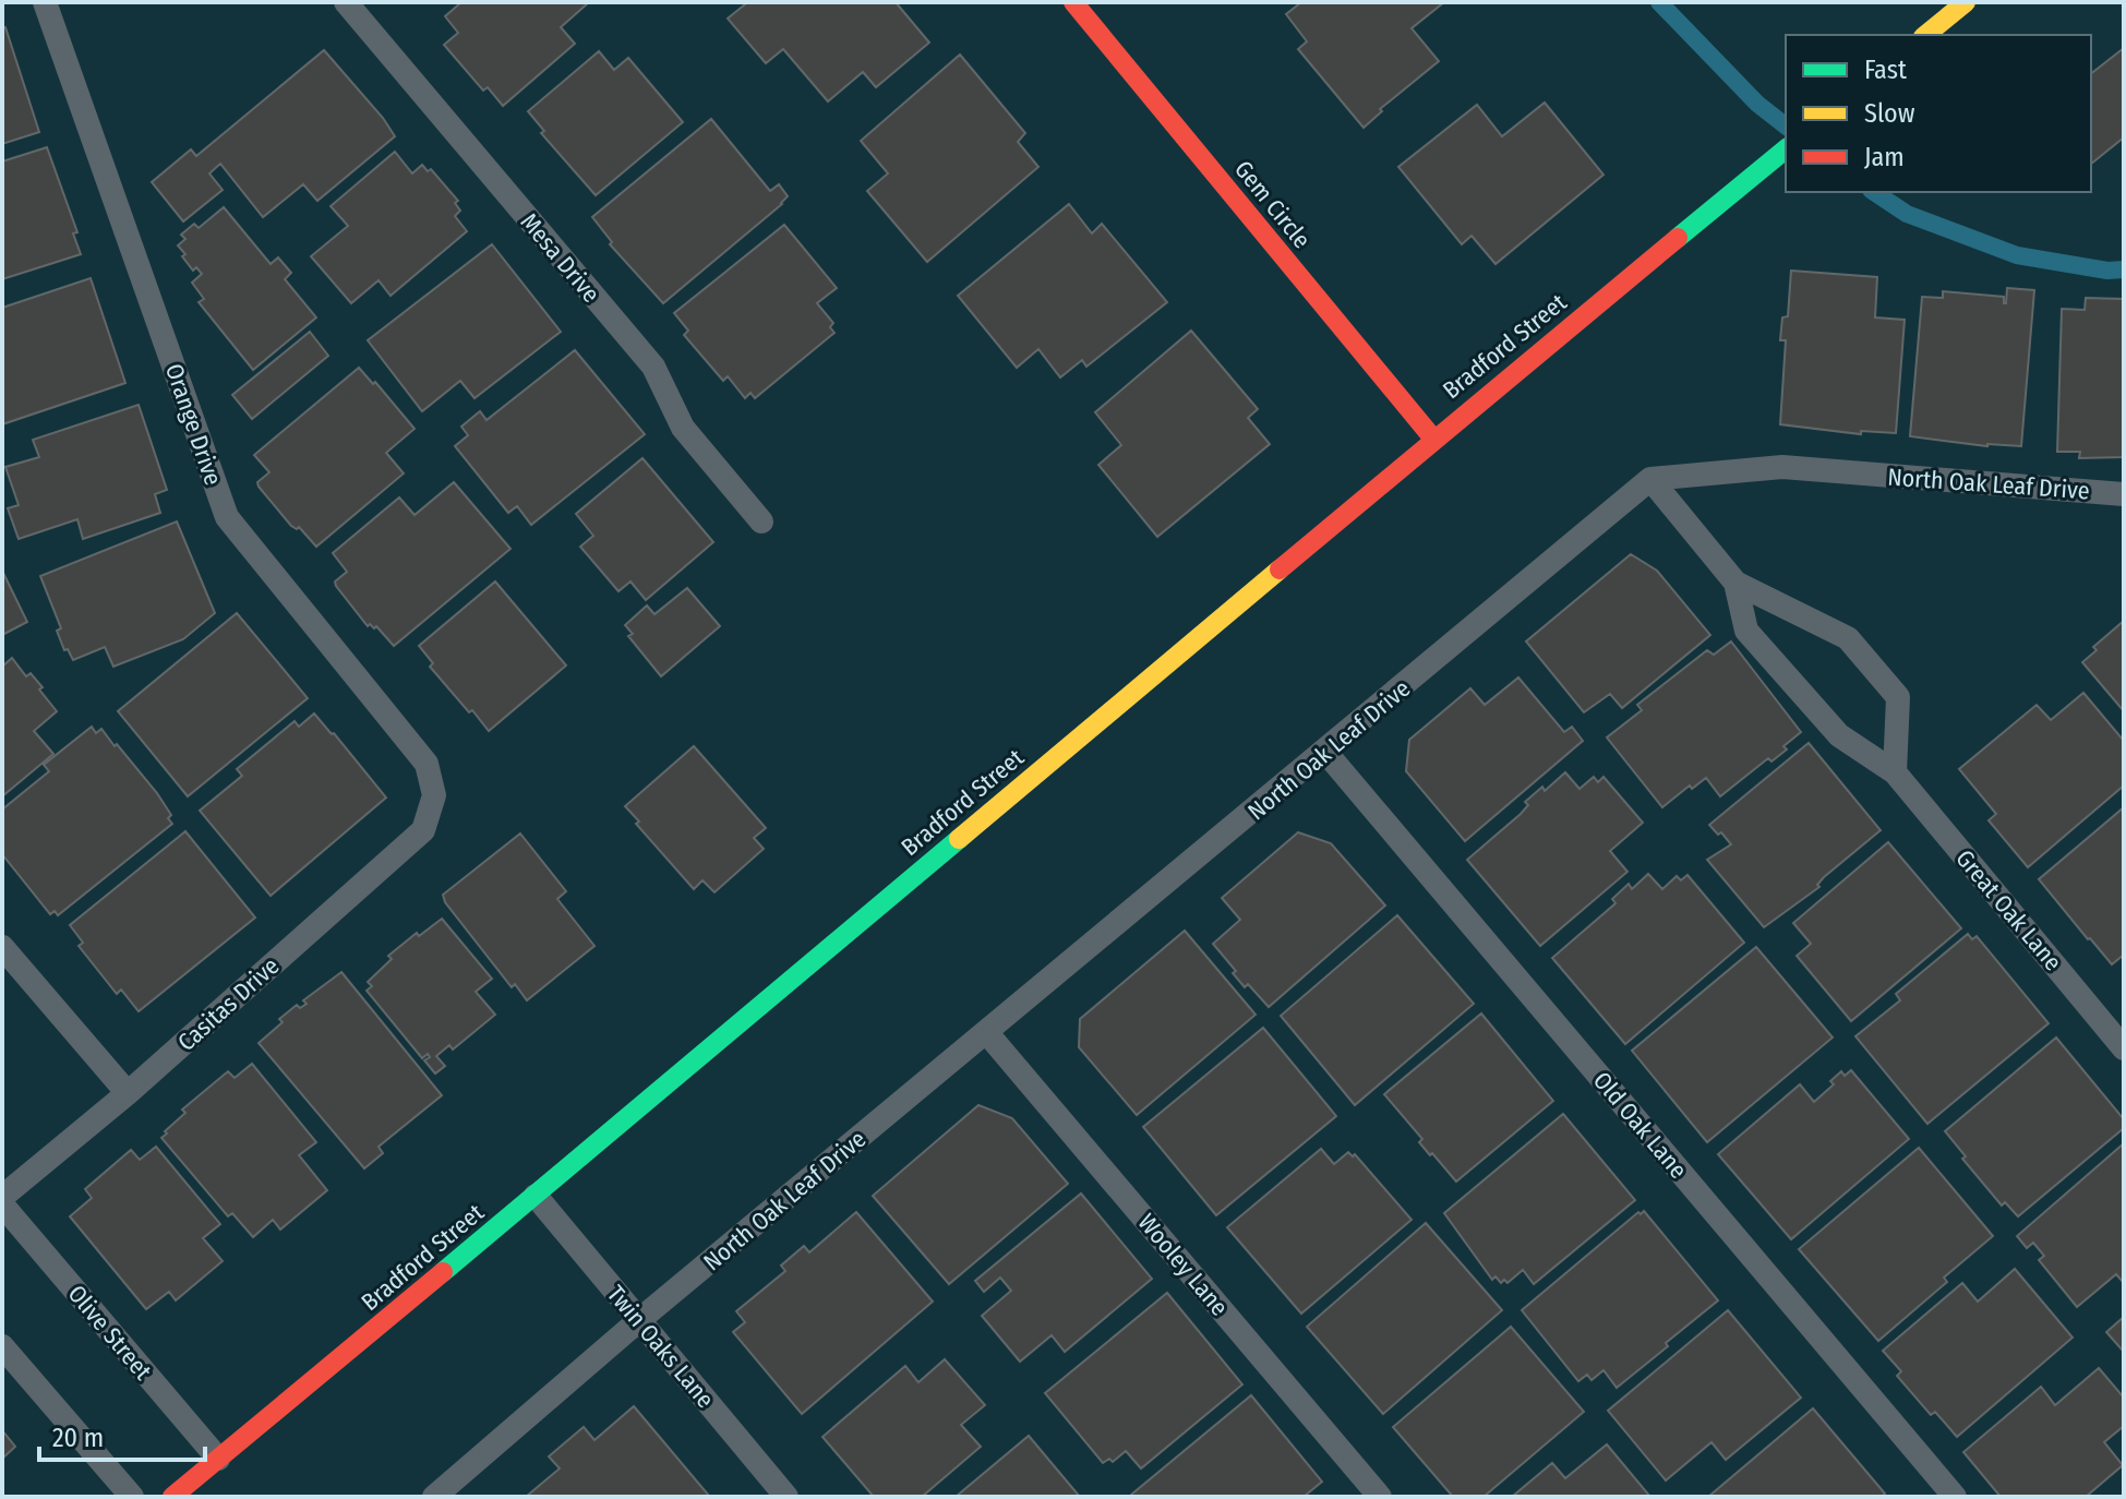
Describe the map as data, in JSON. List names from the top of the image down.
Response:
{
  "streets": {
    "street": ["Gem Circle", "Bradford Street"],
    "lane": [
      "Mesa Drive",
      "Orange Drive",
      "North Oak Leaf Drive",
      "Great Oak Lane",
      "Casitas Drive",
      "Old Oak Lane",
      "Wooley Lane",
      "Olive Street",
      "Twin Oaks Lane"
    ]
  },
  "crossings": [
    ["Gem Circle", "Bradford Street"],
    ["Bradford Street", "Olive Street"],
    ["Bradford Street", "Twin Oaks Lane"],
    ["Orange Drive", "Casitas Drive"],
    ["North Oak Leaf Drive", "Great Oak Lane"],
    ["North Oak Leaf Drive", "Old Oak Lane"],
    ["North Oak Leaf Drive", "Wooley Lane"],
    ["North Oak Leaf Drive", "Twin Oaks Lane"]
  ],
  "legend": ["Fast", "Slow", "Jam"],
  "scale_bar": "20 m"
}
